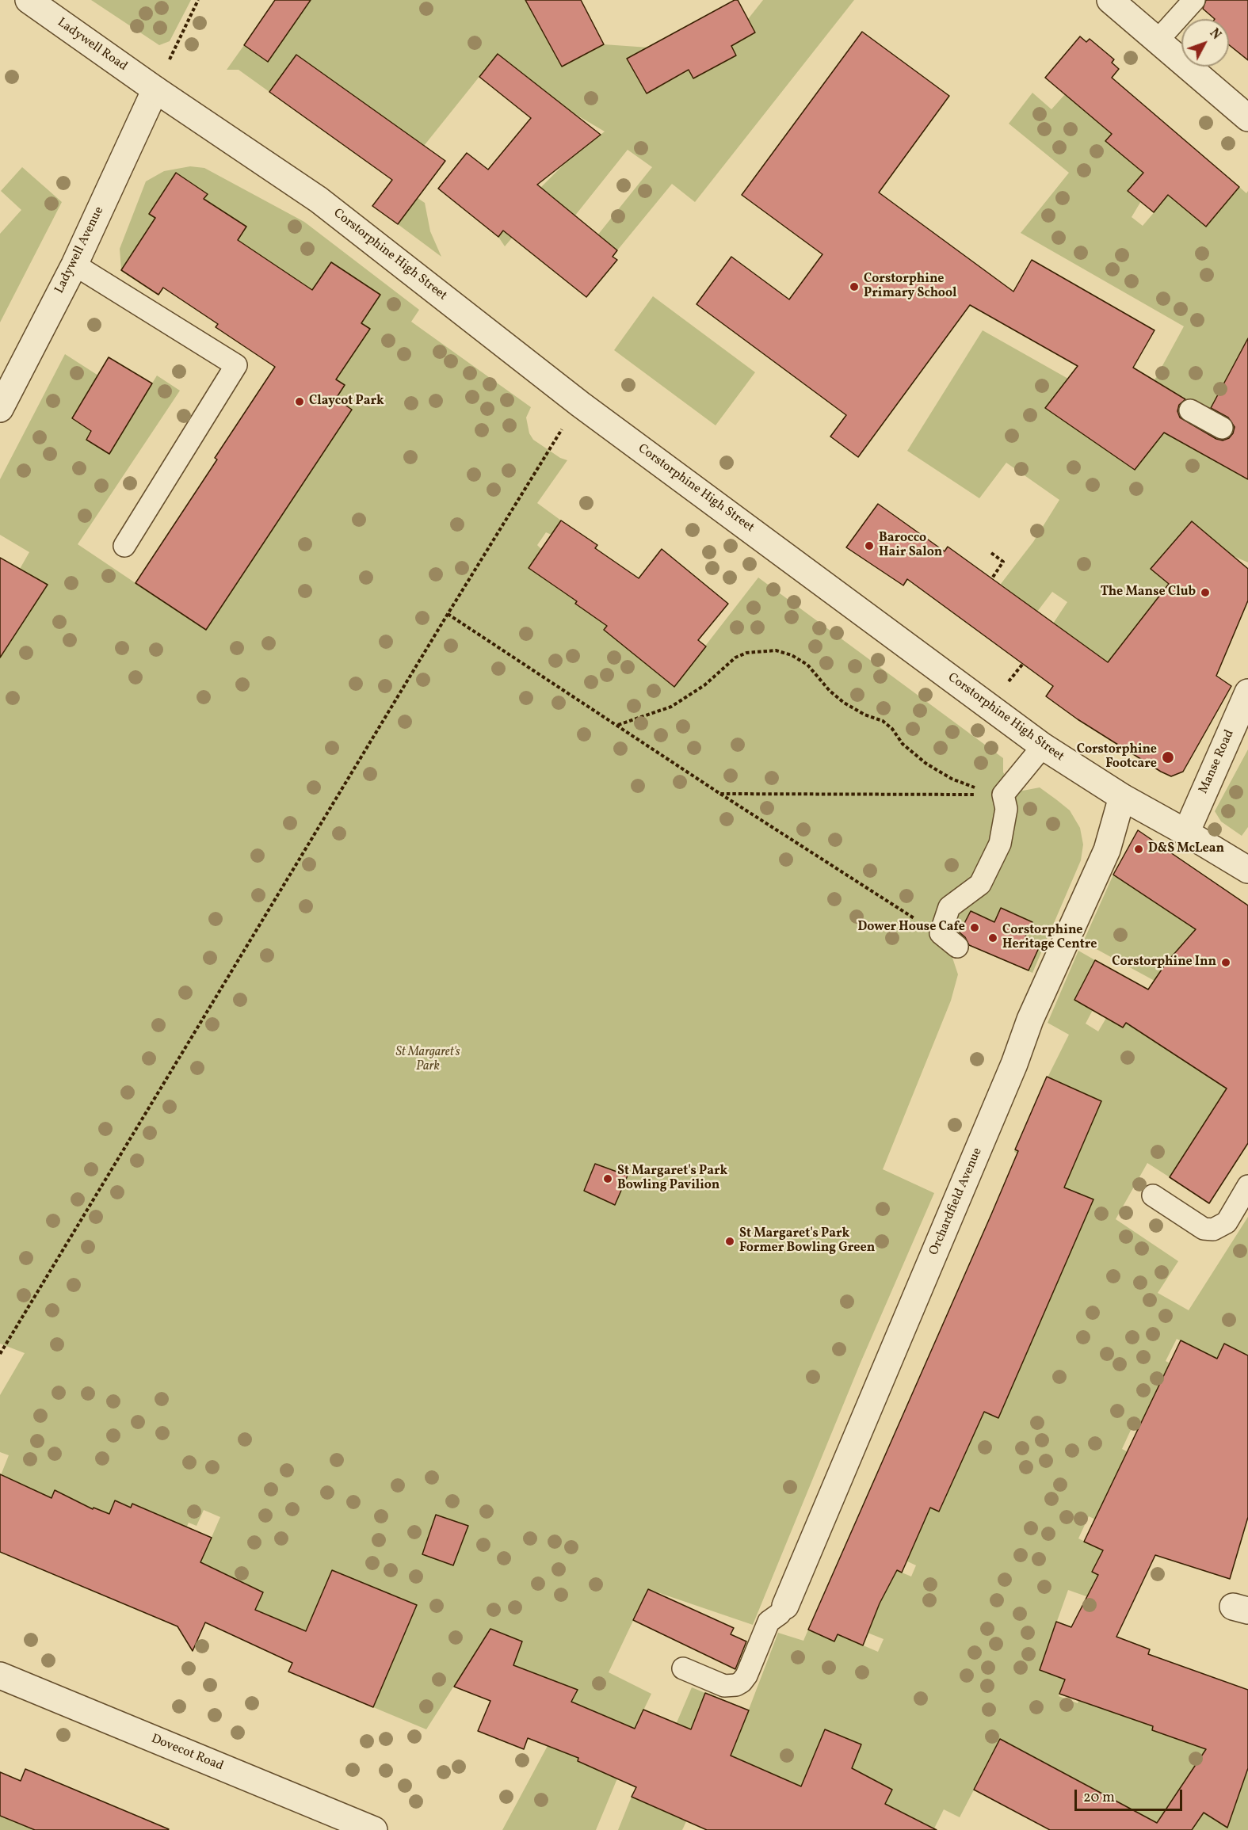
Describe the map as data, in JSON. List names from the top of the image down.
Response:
{
  "streets": {
    "street": [
      "Ladywell Road",
      "Ladywell Avenue",
      "Corstorphine High Street",
      "Manse Road",
      "Orchardfield Avenue",
      "Dovecot Road"
    ]
  },
  "crossings": [
    ["Ladywell Road", "Ladywell Avenue"],
    ["Ladywell Road", "Corstorphine High Street"],
    ["Ladywell Avenue", "Corstorphine High Street"],
    ["Corstorphine High Street", "Manse Road"],
    ["Corstorphine High Street", "Orchardfield Avenue"]
  ],
  "parks": ["St Margaret's Park"],
  "places": [
    "Corstorphine Primary School",
    "Claycot Park",
    "Barocco Hair Salon",
    "The Manse Club",
    "Corstorphine Footcare",
    "D&S McLean",
    "Dower House Cafe",
    "Corstorphine Heritage Centre",
    "Corstorphine Inn",
    "St Margaret's Park Bowling Pavilion",
    "St Margaret's Park Former Bowling Green"
  ],
  "scale_bar": "20 m",
  "north": "top right"
}
